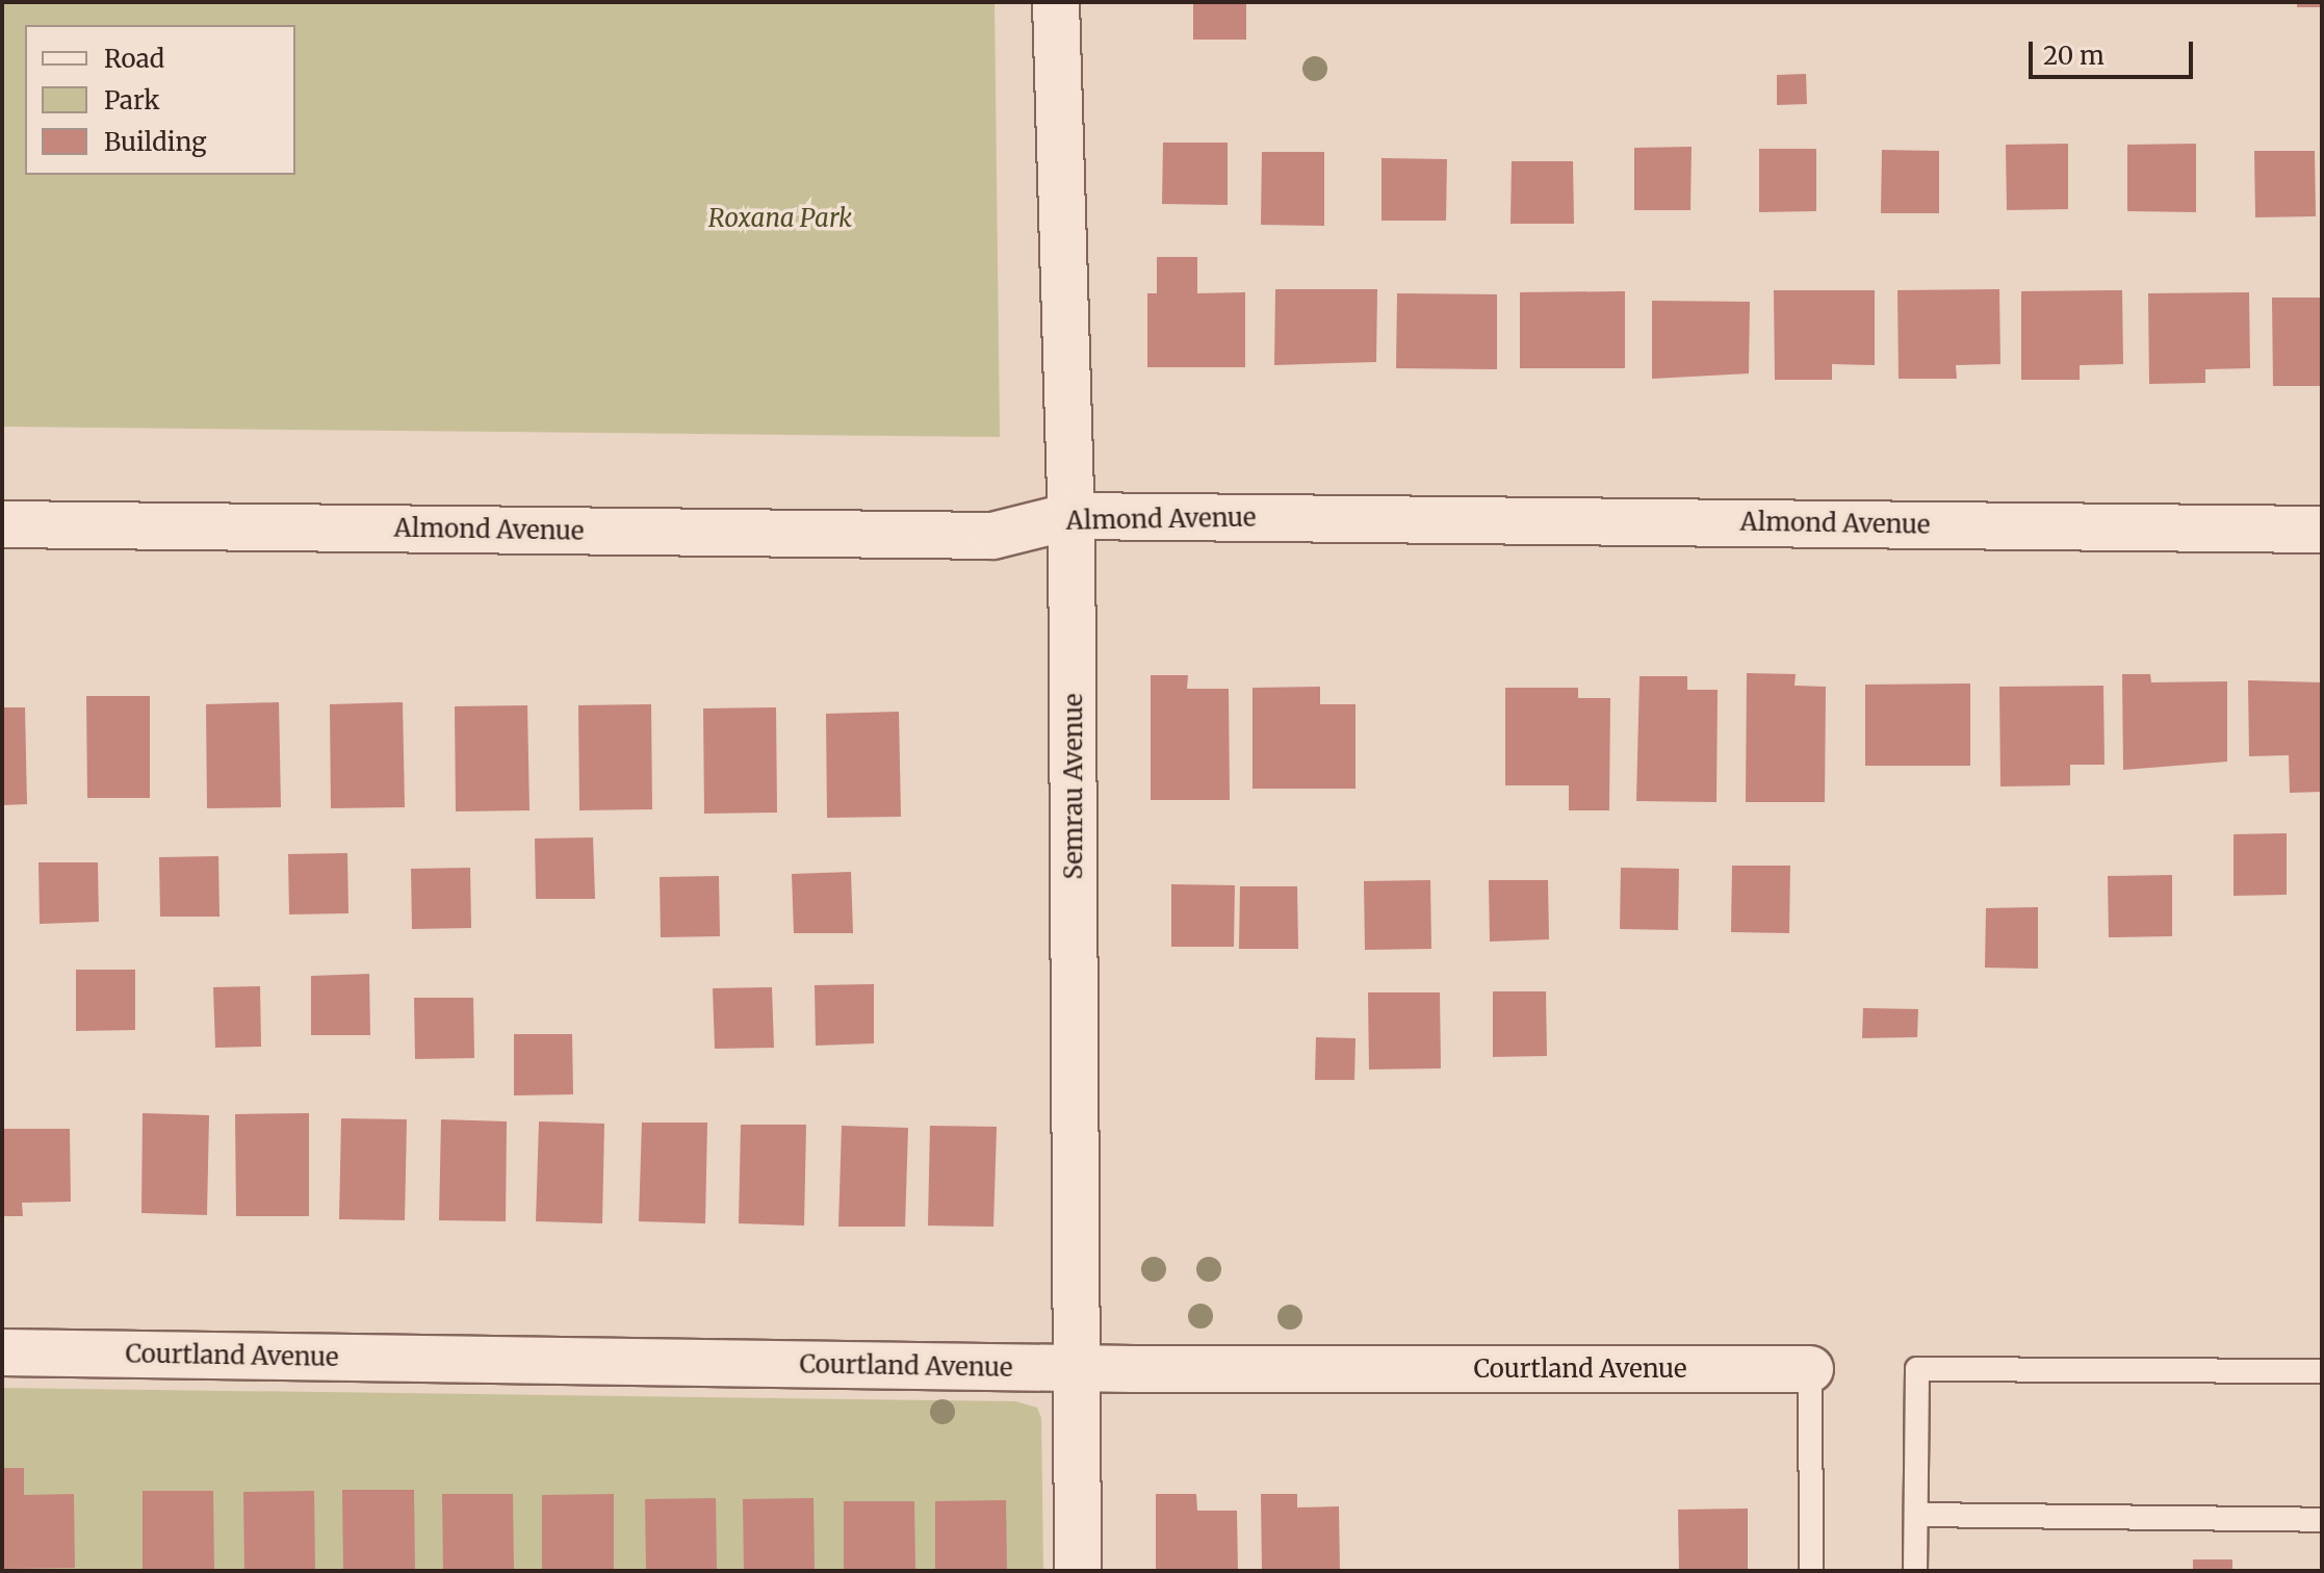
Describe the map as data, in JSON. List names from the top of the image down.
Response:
{
  "streets": {
    "street": ["Almond Avenue", "Semrau Avenue", "Courtland Avenue"]
  },
  "crossings": [
    ["Almond Avenue", "Semrau Avenue"],
    ["Semrau Avenue", "Courtland Avenue"]
  ],
  "parks": ["Roxana Park"],
  "legend": ["Road", "Park", "Building"],
  "scale_bar": "20 m"
}
